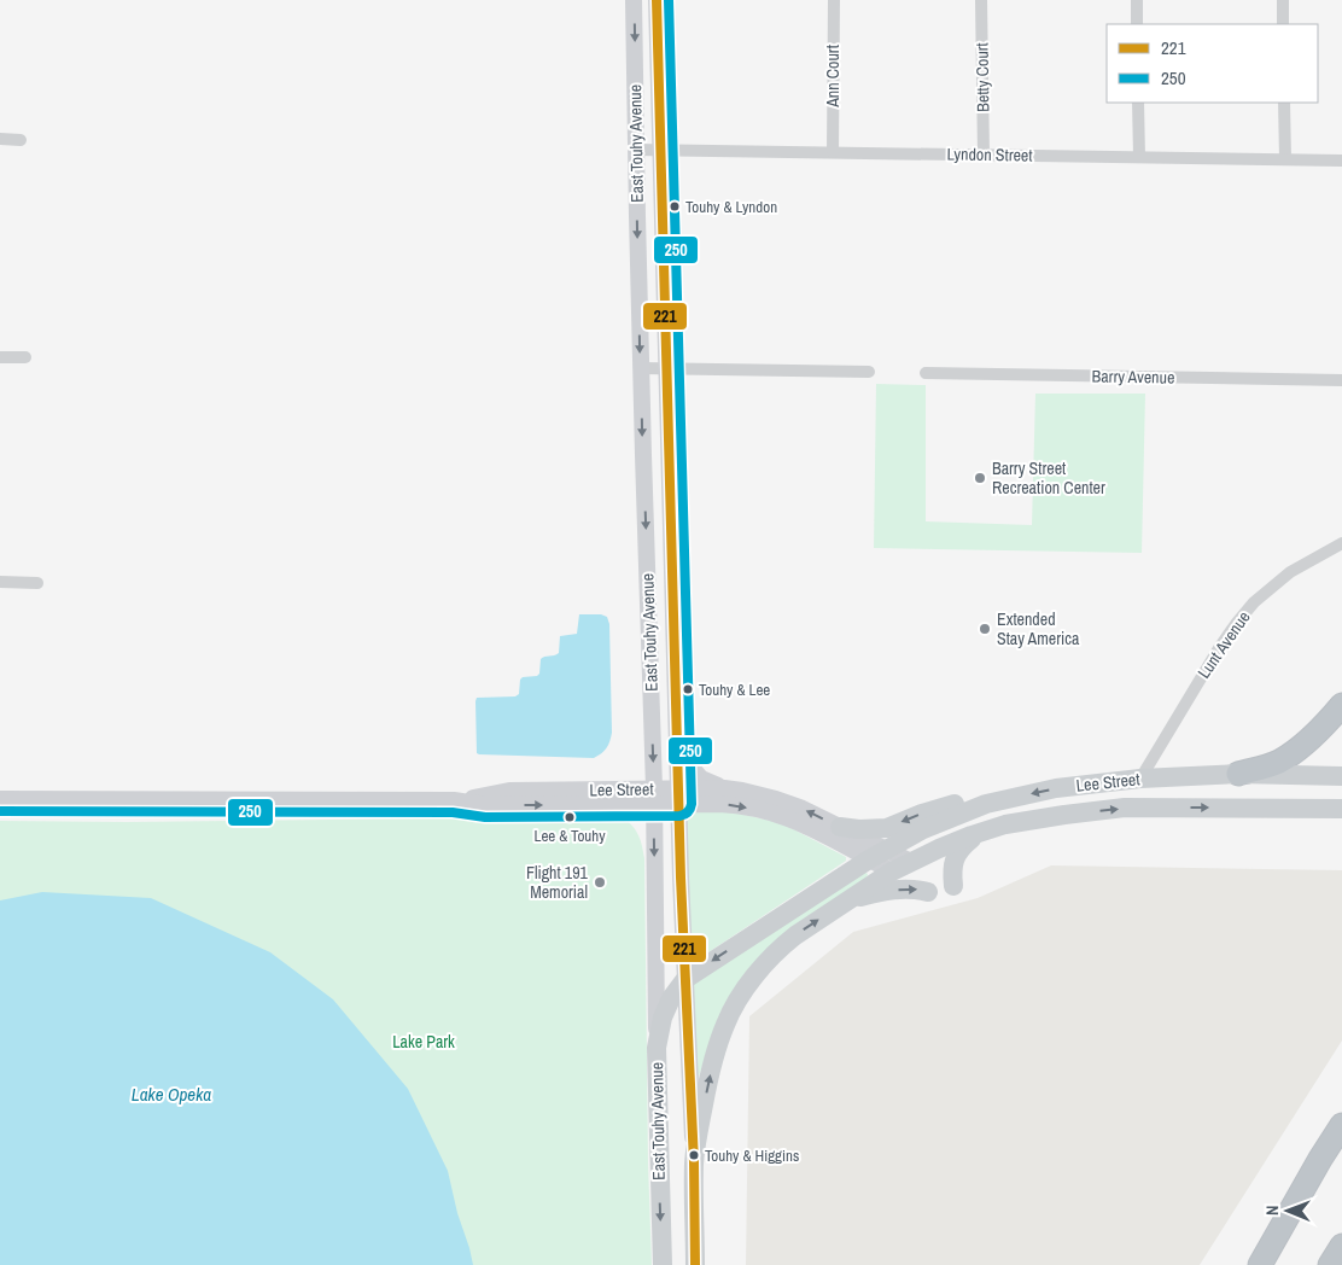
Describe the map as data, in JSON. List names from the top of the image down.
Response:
{
  "streets": {
    "main road": ["East Touhy Avenue", "Lee Street"],
    "street": [
      "Ann Court",
      "Betty Court",
      "Lyndon Street",
      "Barry Avenue",
      "Lunt Avenue"
    ]
  },
  "crossings": [
    ["Ann Court", "Lyndon Street"],
    ["Betty Court", "Lyndon Street"],
    ["East Touhy Avenue", "Lyndon Street"],
    ["East Touhy Avenue", "Lee Street"],
    ["Lunt Avenue", "Lee Street"]
  ],
  "water": ["Lake Opeka"],
  "parks": ["Lake Park"],
  "places": [
    "Touhy & Lyndon",
    "Barry Street Recreation Center",
    "Extended Stay America",
    "Touhy & Lee",
    "Lee & Touhy",
    "Flight 191 Memorial",
    "Touhy & Higgins"
  ],
  "lines": ["transit line 221", "transit line 250"],
  "legend": ["221", "250"],
  "north": "left"
}
